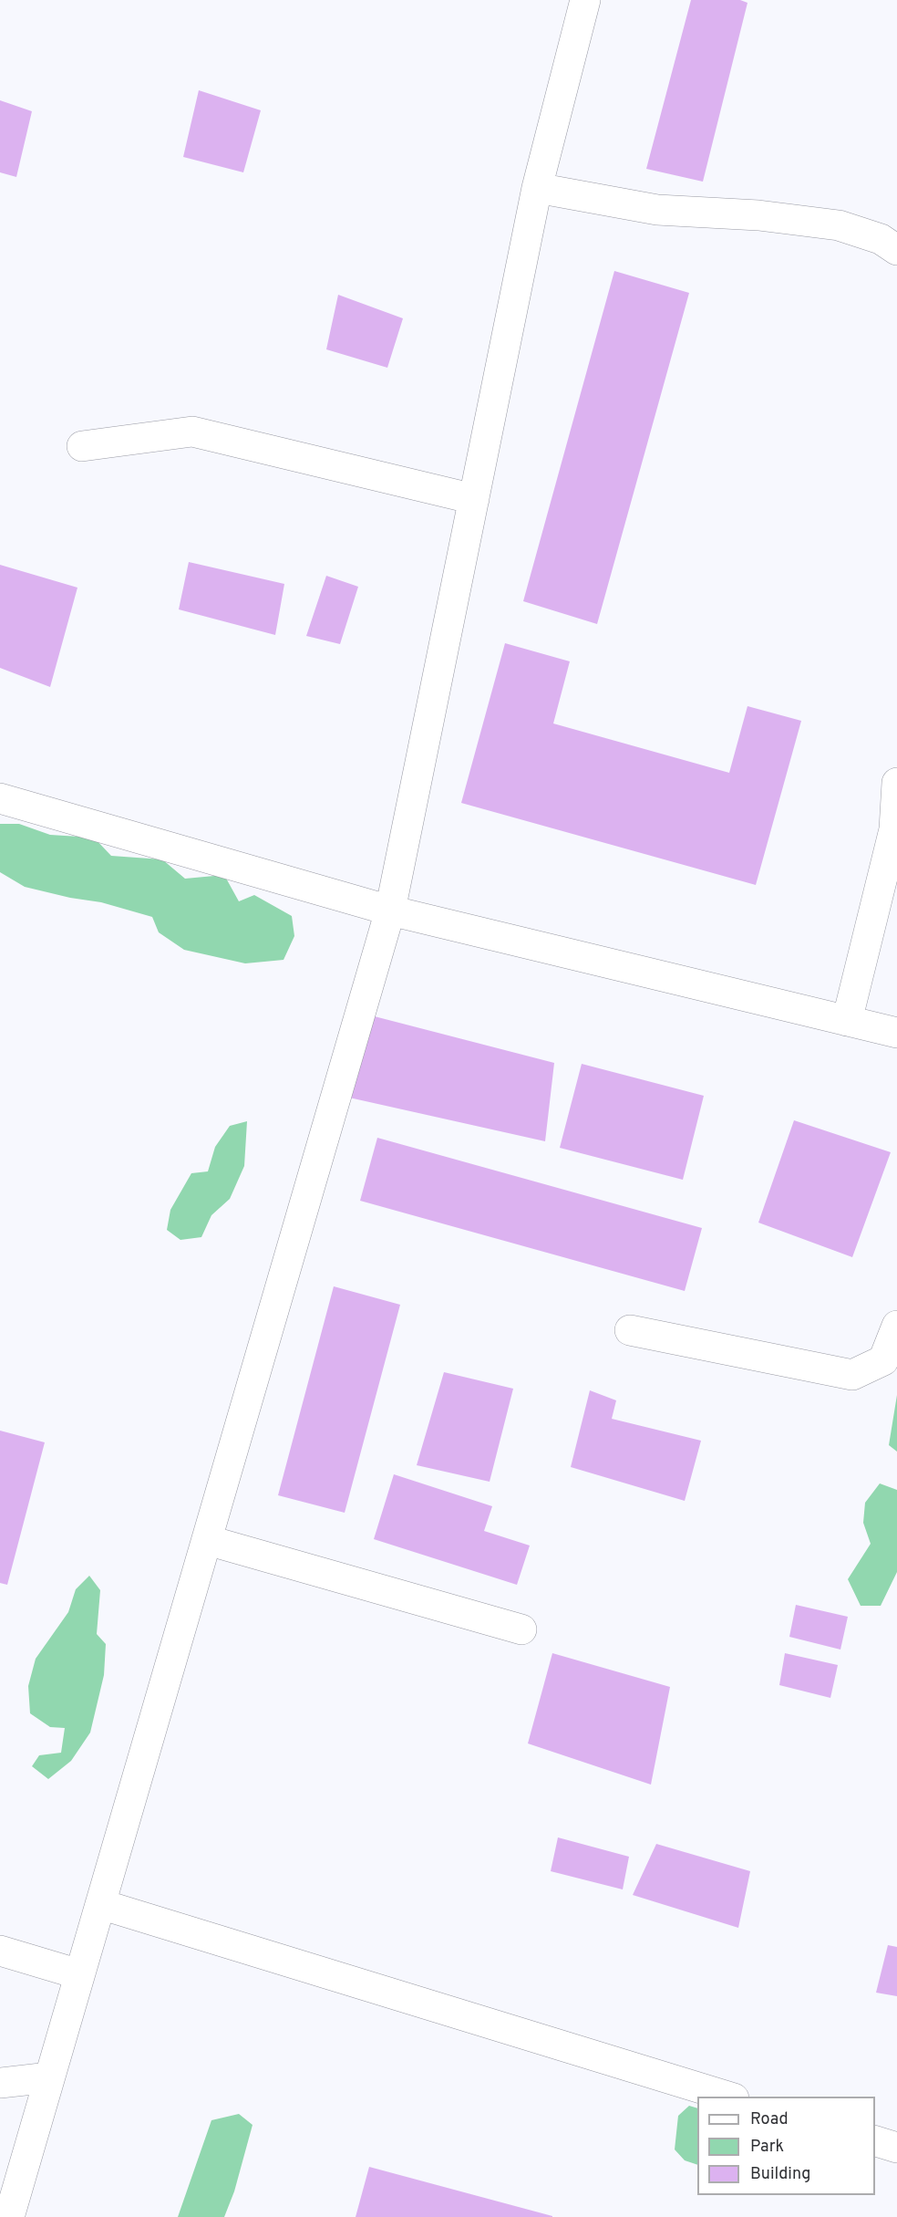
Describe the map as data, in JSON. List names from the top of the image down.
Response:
{
  "legend": ["Road", "Park", "Building"]
}
